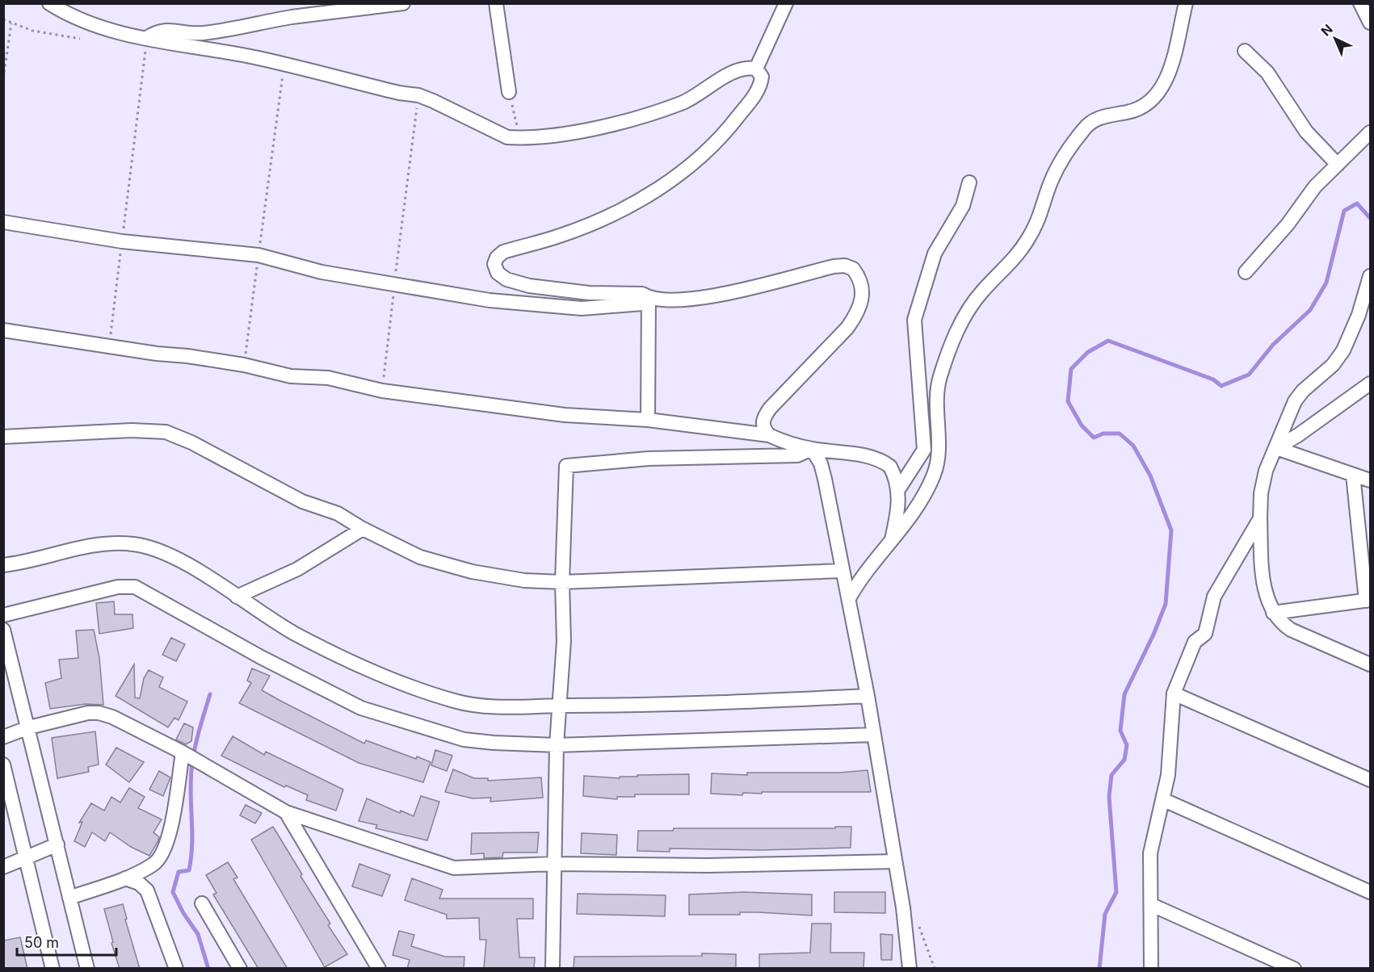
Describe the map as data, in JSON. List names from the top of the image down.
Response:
{
  "scale_bar": "50 m",
  "north": "top left"
}
